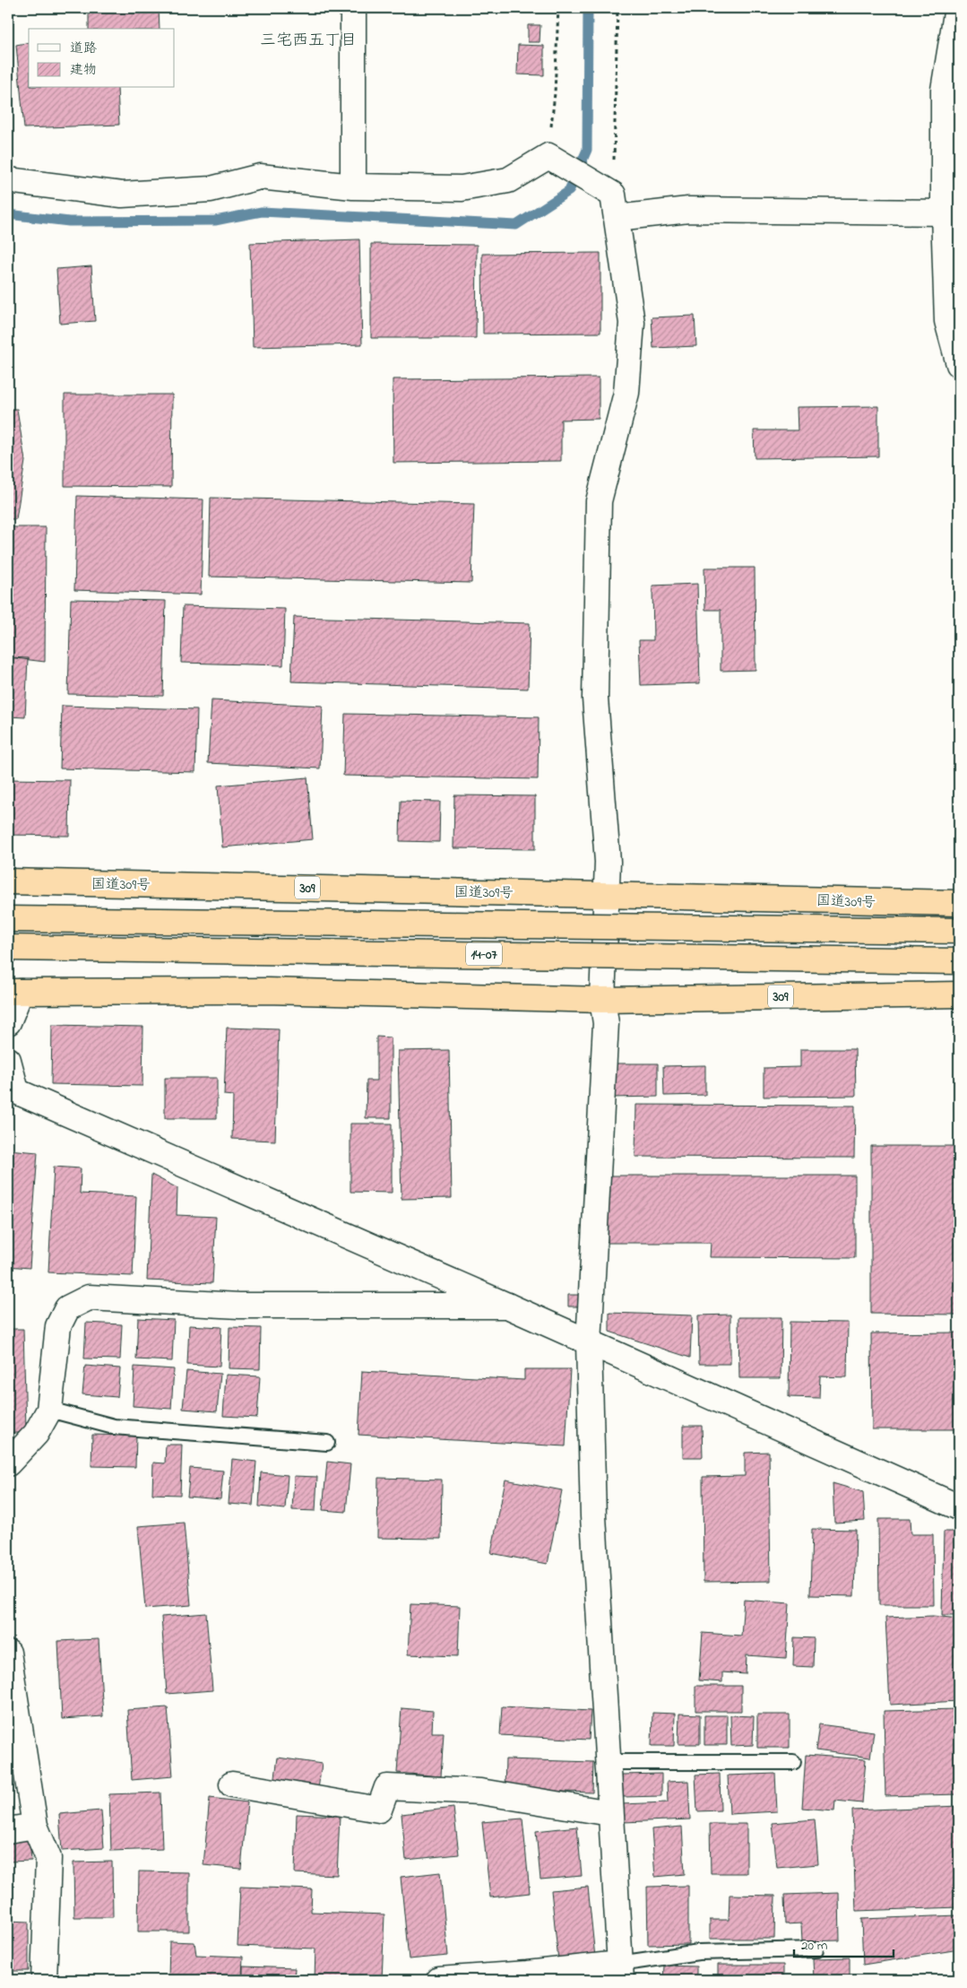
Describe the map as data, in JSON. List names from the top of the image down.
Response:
{
  "streets": {
    "highway": ["国道309号", "309", "14-07"]
  },
  "districts": ["三宅西五丁目"],
  "legend": ["道路", "建物"],
  "scale_bar": "20 m"
}
